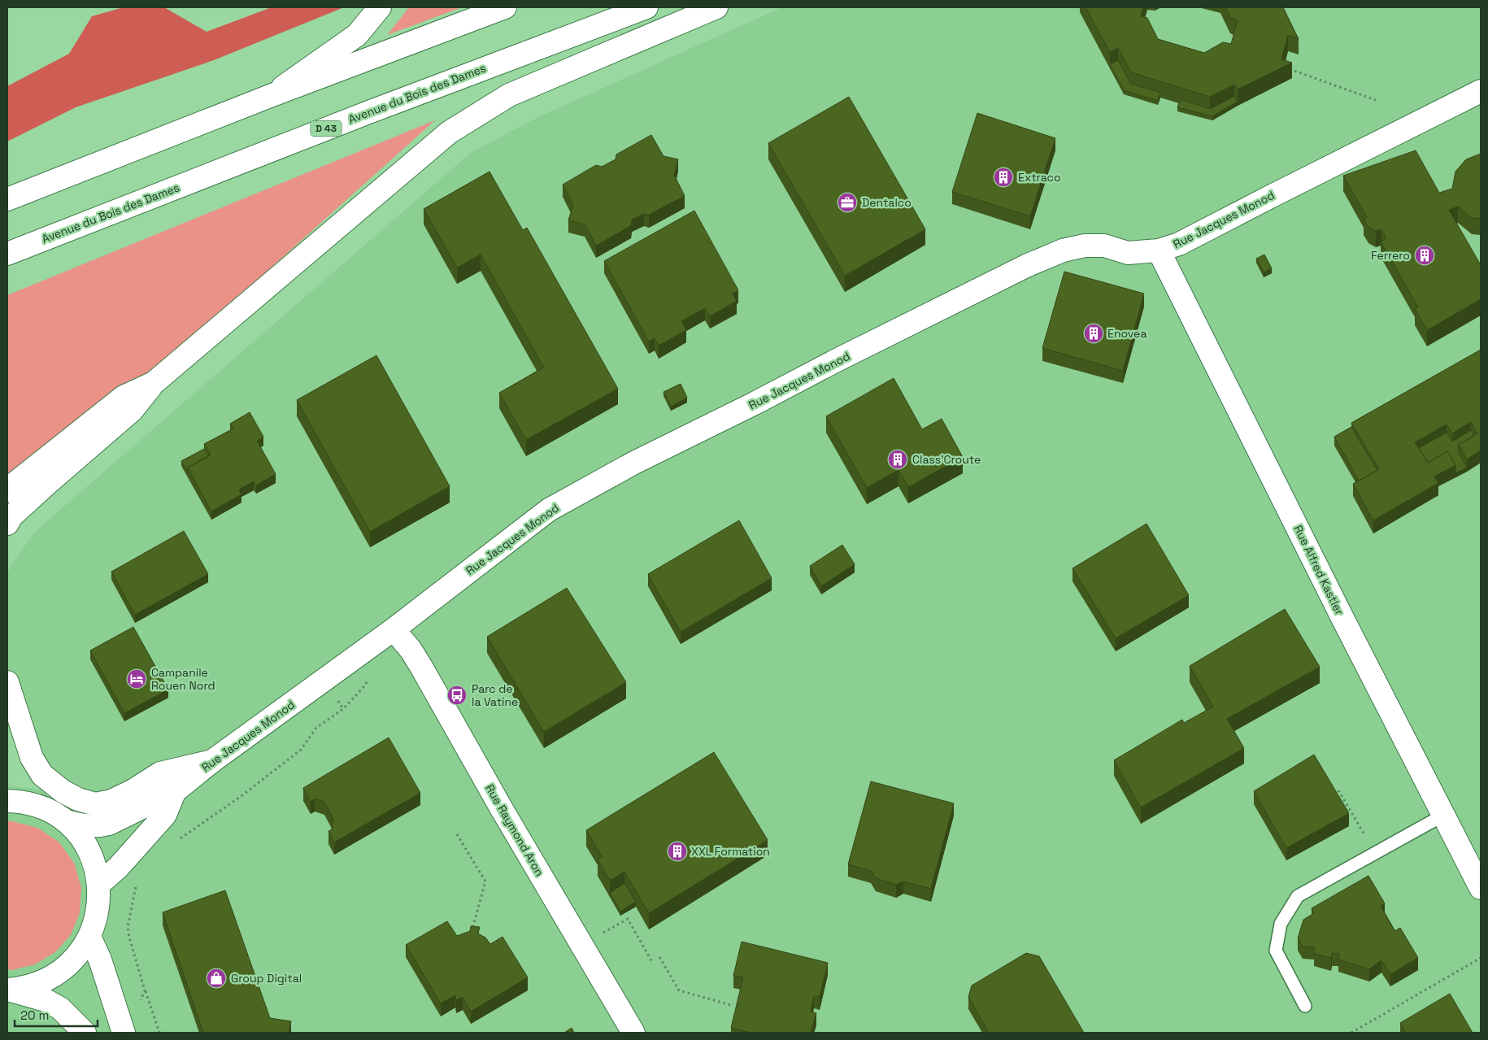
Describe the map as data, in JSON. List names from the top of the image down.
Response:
{
  "streets": {
    "main road": [
      "Avenue du Bois des Dames",
      "D 43",
      "Rue Jacques Monod",
      "Rue Alfred Kastler",
      "Rue Raymond Aron"
    ]
  },
  "crossings": [
    ["Rue Jacques Monod", "Rue Alfred Kastler"],
    ["Rue Jacques Monod", "Rue Raymond Aron"]
  ],
  "places": {
    "building": [
      "Extraco",
      "Ferrero",
      "Enovea",
      "Class'Croute",
      "XXL Formation"
    ],
    "office": ["Dentalco"],
    "hotel": ["Campanile Rouen Nord"],
    "bus stop": ["Parc de la Vatine"],
    "shop": ["Group Digital"]
  },
  "scale_bar": "20 m"
}
